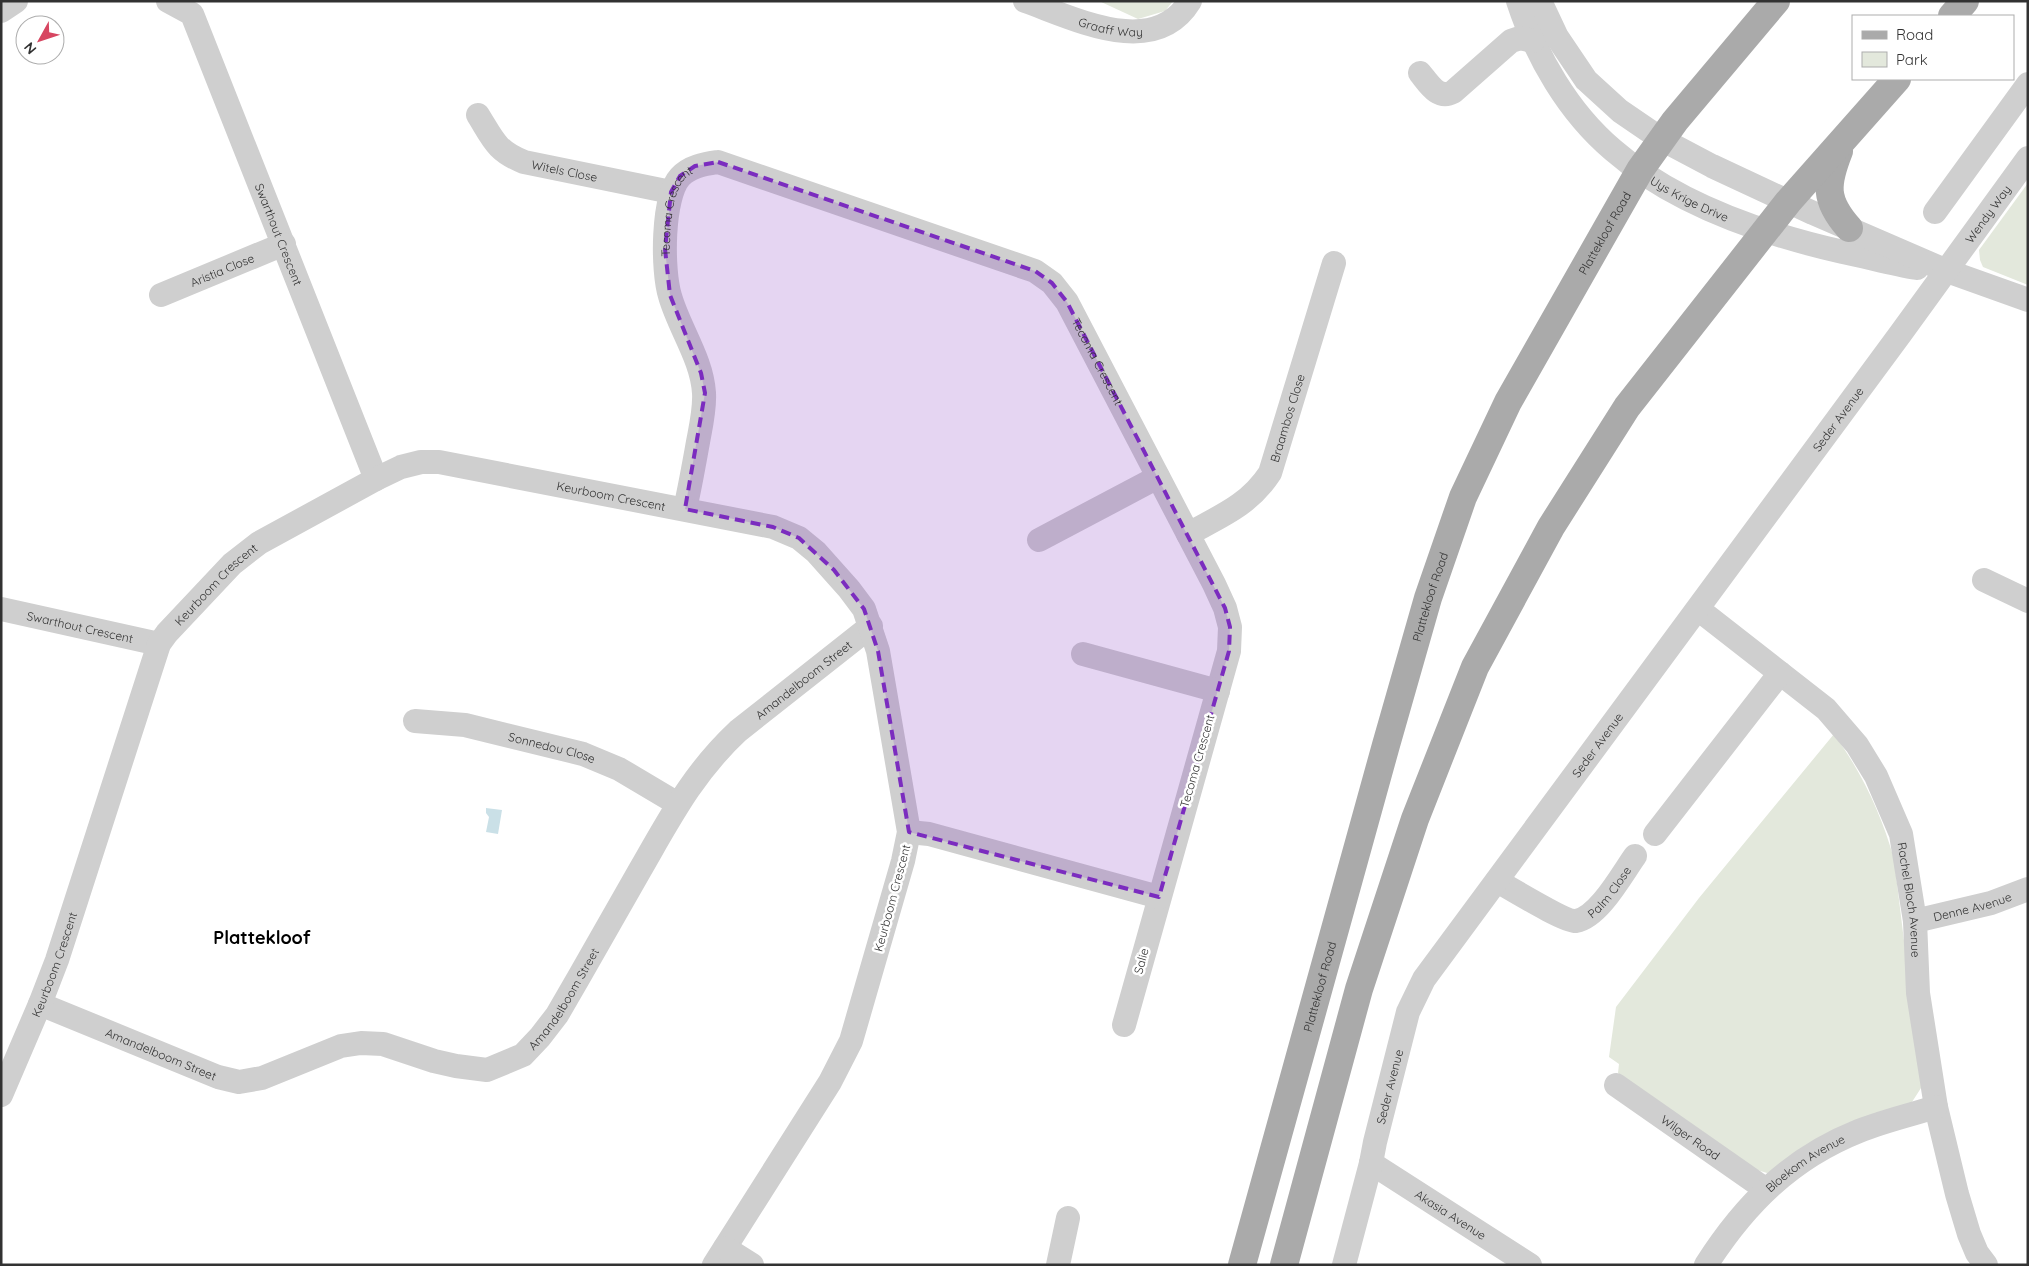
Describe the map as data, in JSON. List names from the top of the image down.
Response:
{
  "streets": {
    "main road": ["Plattekloof Road"],
    "street": [
      "Graaff Way",
      "Witels Close",
      "Uys Krige Drive",
      "Tecoma Crescent",
      "Wendy Way",
      "Swarthout Crescent",
      "Aristia Close",
      "Braambos Close",
      "Seder Avenue",
      "Keurboom Crescent",
      "Amandelboom Street",
      "Sonnedou Close",
      "Palm Close",
      "Rachel Bloch Avenue",
      "Denne Avenue",
      "Salie",
      "Wilger Road",
      "Bloekom Avenue",
      "Akasia Avenue"
    ]
  },
  "crossings": [
    ["Witels Close", "Tecoma Crescent"],
    ["Uys Krige Drive", "Wendy Way"],
    ["Uys Krige Drive", "Plattekloof Road"],
    ["Uys Krige Drive", "Seder Avenue"],
    ["Tecoma Crescent", "Braambos Close"],
    ["Tecoma Crescent", "Keurboom Crescent"],
    ["Tecoma Crescent", "Salie"],
    ["Wendy Way", "Seder Avenue"],
    ["Swarthout Crescent", "Aristia Close"],
    ["Swarthout Crescent", "Keurboom Crescent"],
    ["Seder Avenue", "Palm Close"],
    ["Seder Avenue", "Rachel Bloch Avenue"],
    ["Seder Avenue", "Akasia Avenue"],
    ["Keurboom Crescent", "Amandelboom Street"],
    ["Amandelboom Street", "Sonnedou Close"],
    ["Rachel Bloch Avenue", "Denne Avenue"],
    ["Rachel Bloch Avenue", "Bloekom Avenue"],
    ["Wilger Road", "Bloekom Avenue"]
  ],
  "districts": ["Plattekloof"],
  "legend": ["Road", "Park"],
  "north": "bottom left"
}
